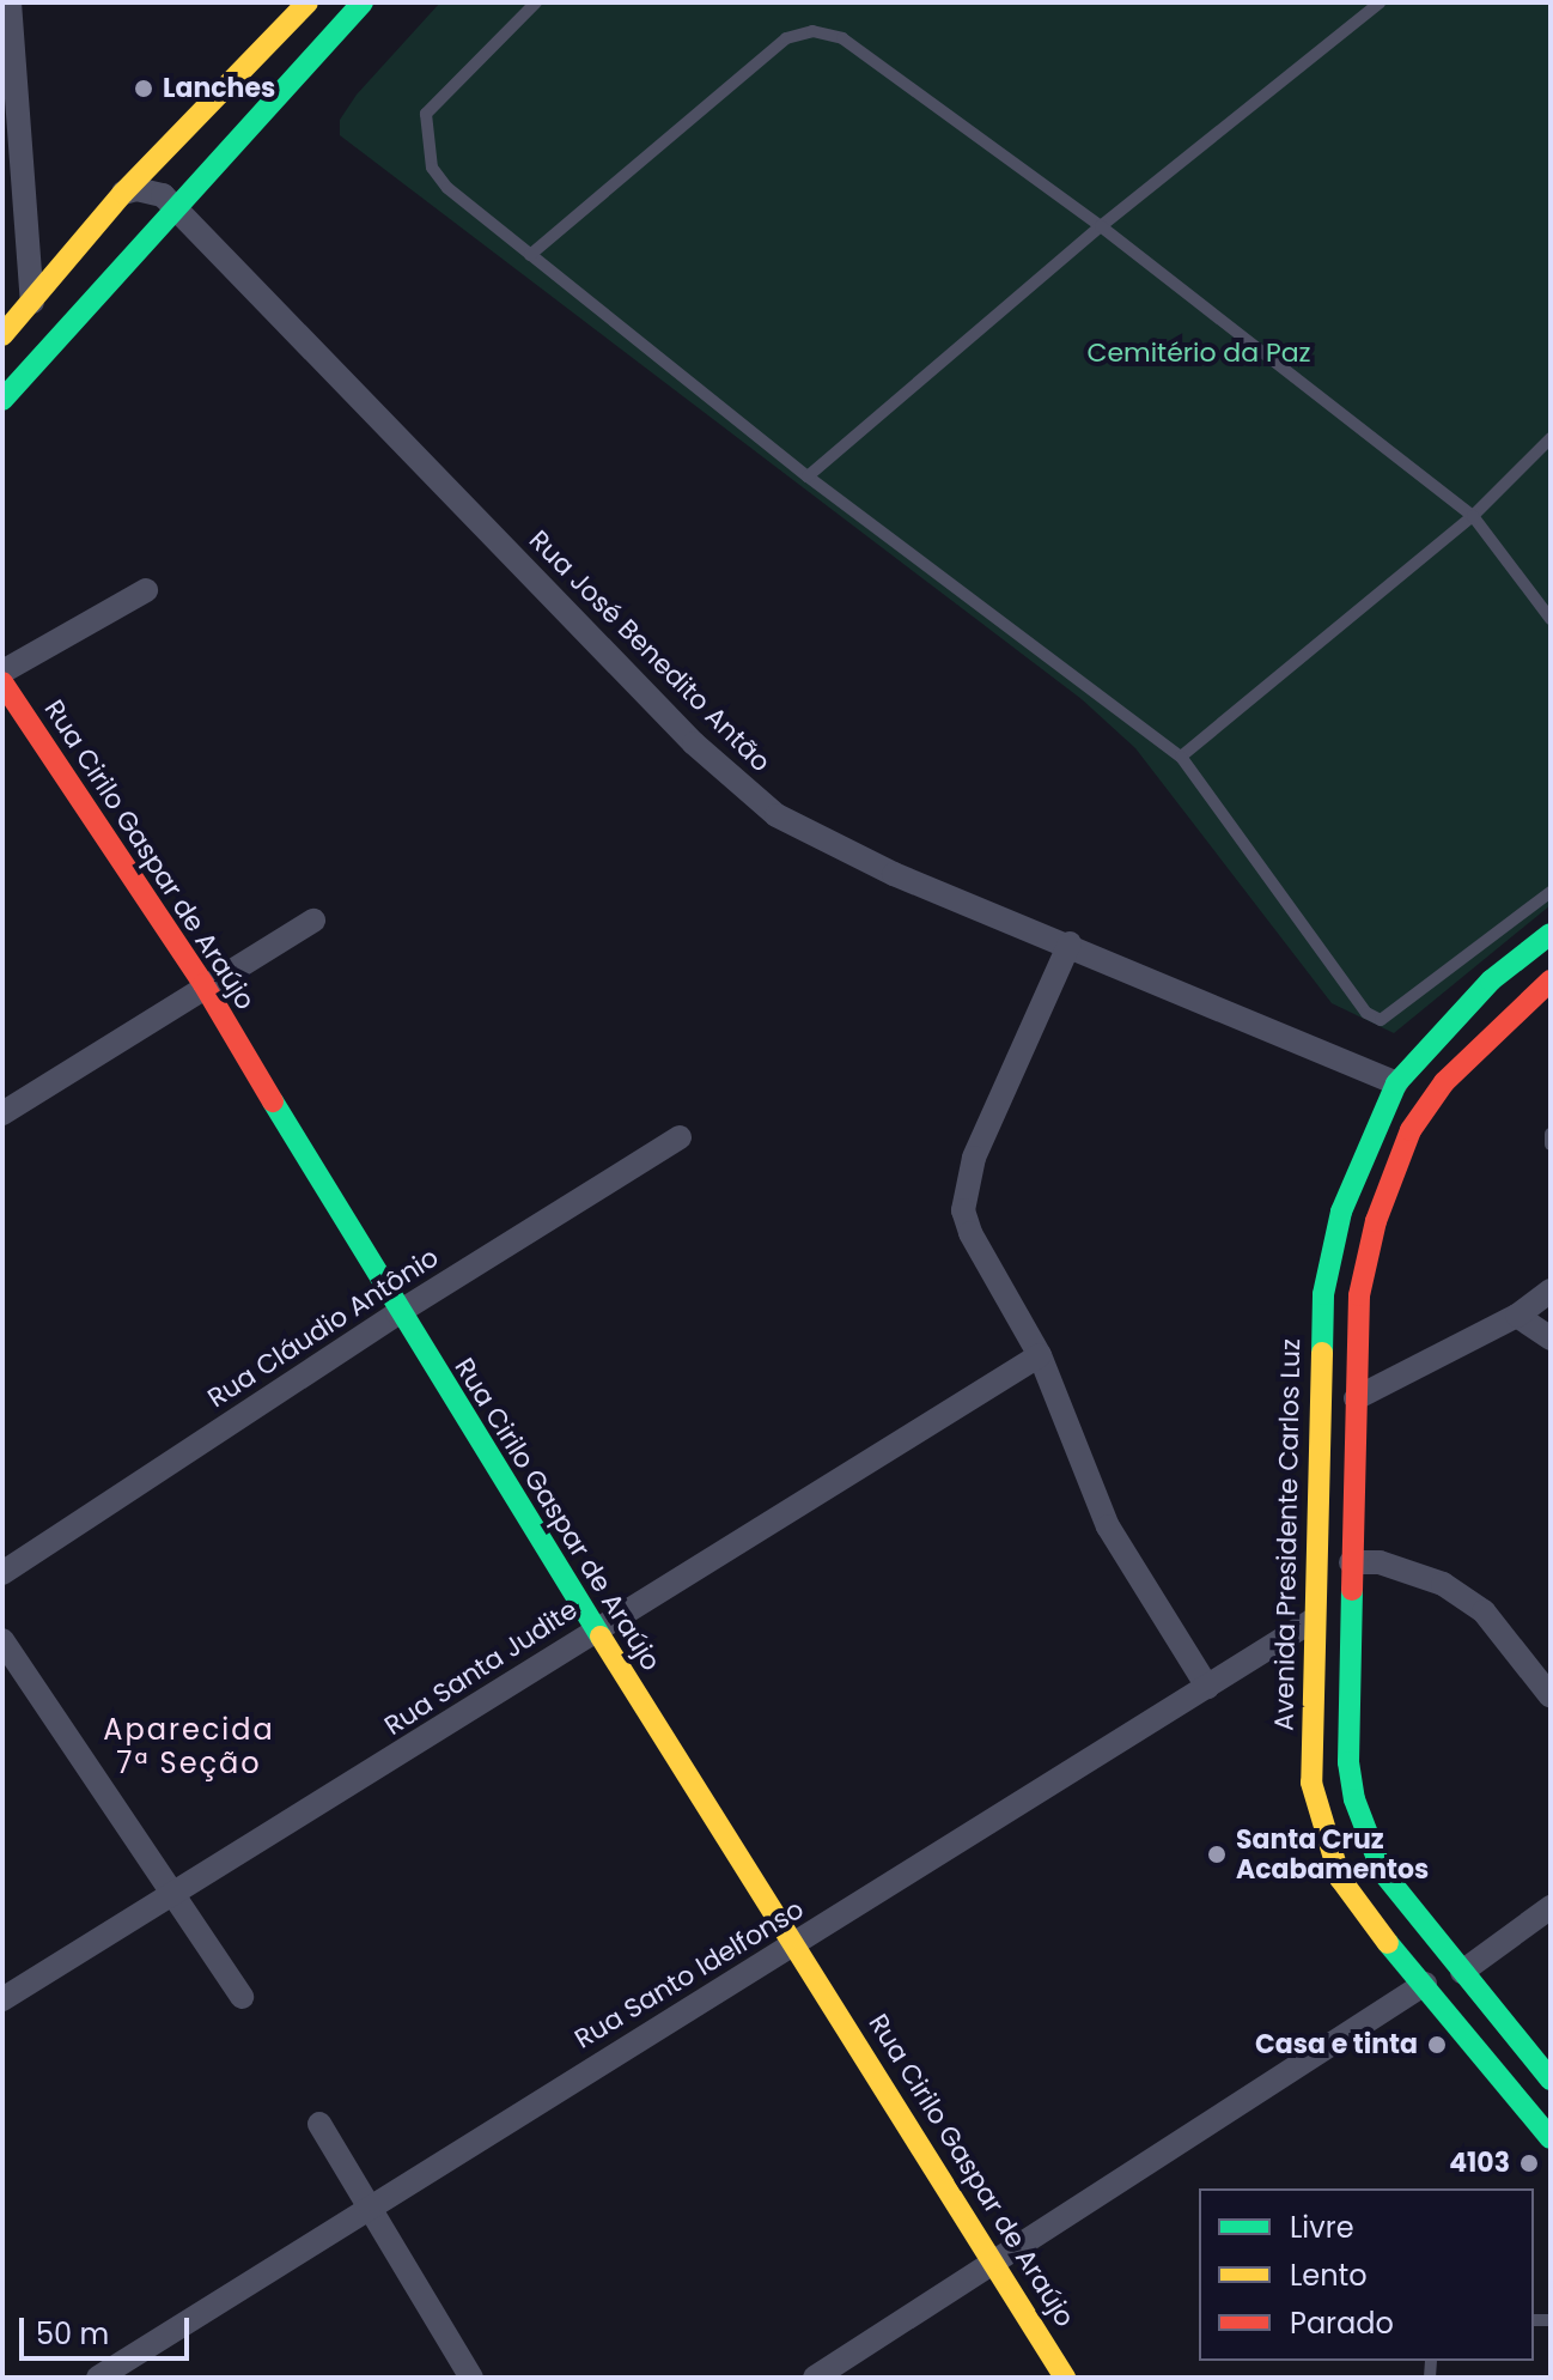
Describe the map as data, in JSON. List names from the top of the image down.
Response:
{
  "streets": {
    "main road": ["Rua Cirilo Gaspar de Araújo", "Avenida Presidente Carlos Luz"],
    "street": [
      "Rua José Benedito Antão",
      "Rua Cláudio Antônio",
      "Rua Santa Judite",
      "Rua Santo Idelfonso"
    ]
  },
  "crossings": [
    ["Rua José Benedito Antão", "Avenida Presidente Carlos Luz"],
    ["Rua Cirilo Gaspar de Araújo", "Rua Cláudio Antônio"],
    ["Rua Cirilo Gaspar de Araújo", "Rua Santa Judite"],
    ["Rua Cirilo Gaspar de Araújo", "Rua Santo Idelfonso"],
    ["Avenida Presidente Carlos Luz", "Rua Santo Idelfonso"]
  ],
  "districts": ["Aparecida 7ª Seção"],
  "parks": ["Cemitério da Paz"],
  "places": [
    "Lanches",
    "Santa Cruz Acabamentos",
    "Casa e tinta",
    "4103"
  ],
  "legend": ["Livre", "Lento", "Parado"],
  "scale_bar": "50 m"
}
